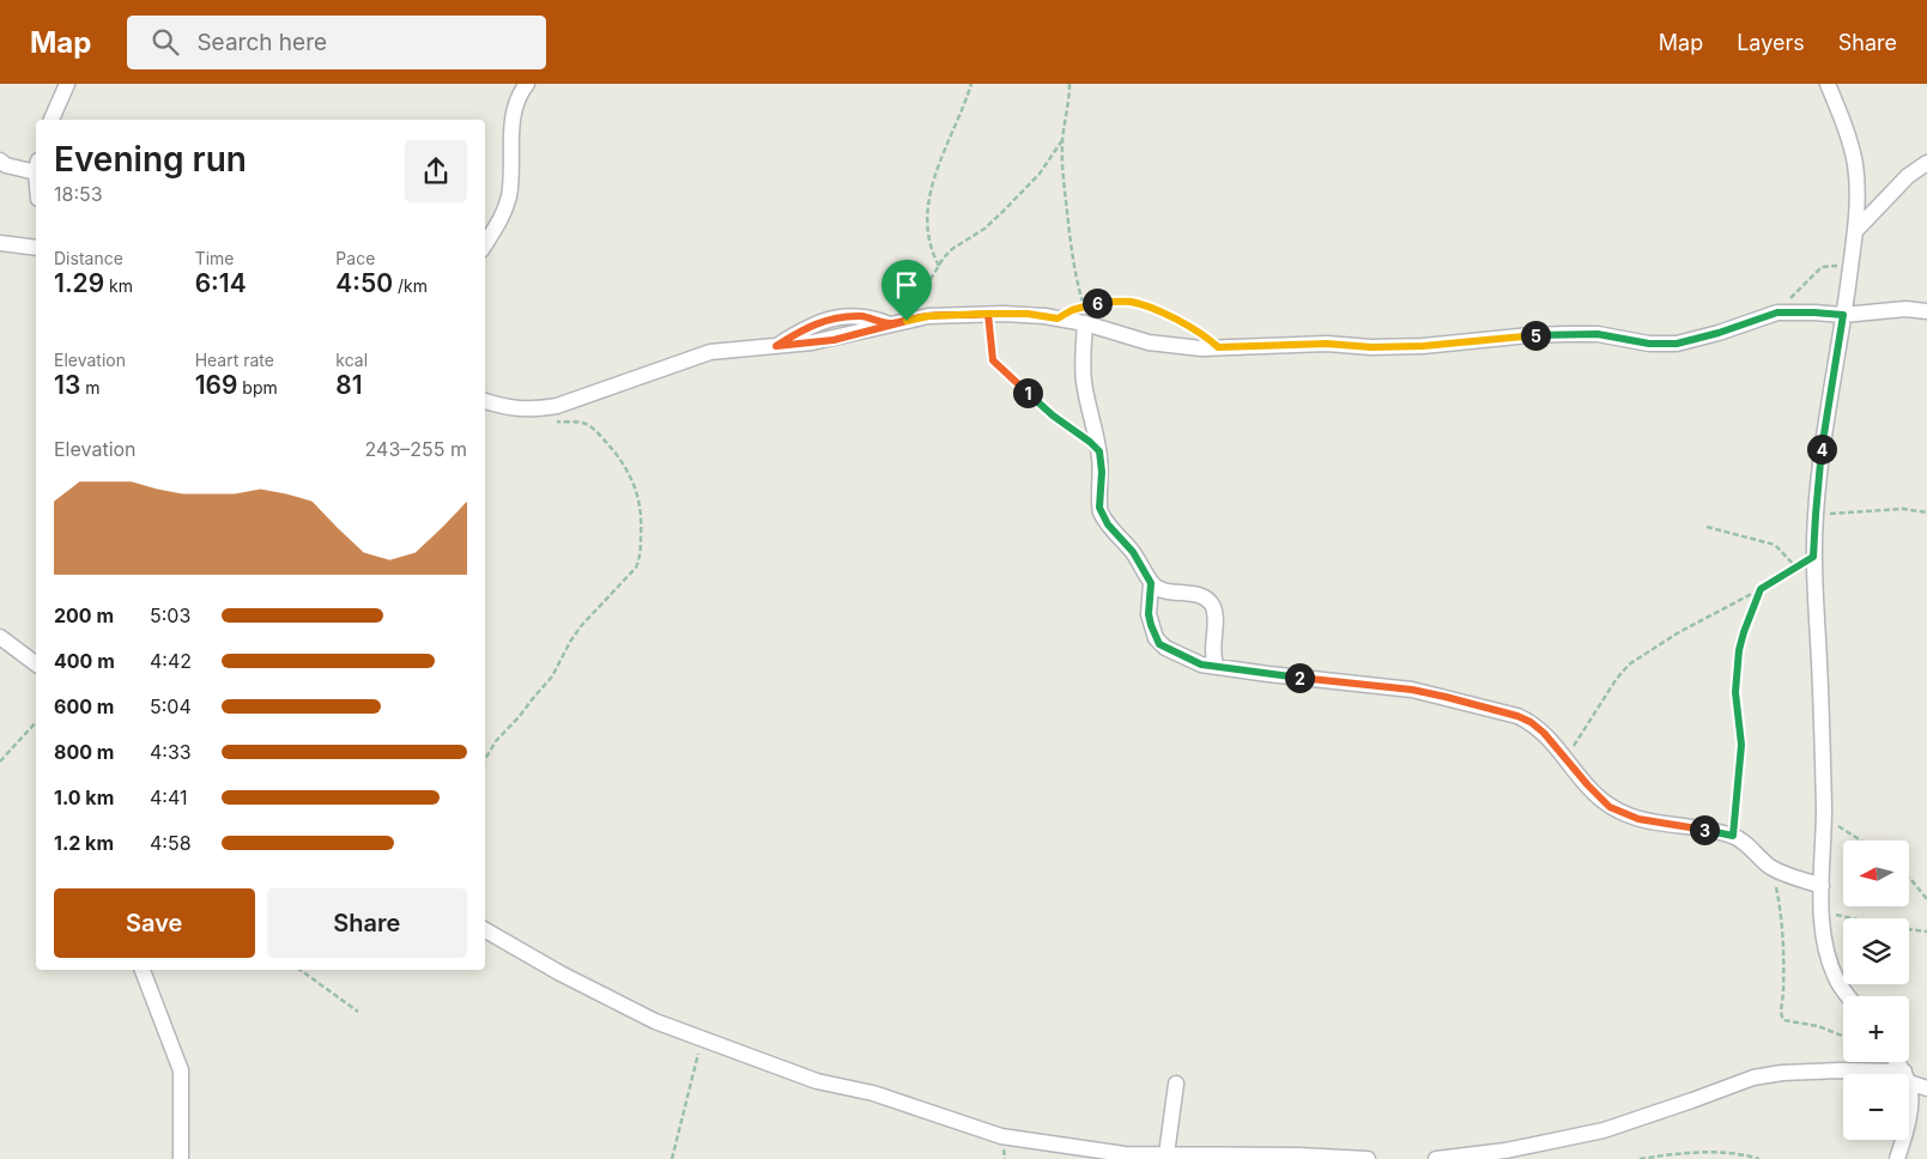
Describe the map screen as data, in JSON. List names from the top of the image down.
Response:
{
  "north": "left",
  "page": {
    "header": "Map",
    "search": "Search here",
    "nav": ["Map", "Layers", "Share"],
    "heading": ["Evening run", "18:53"],
    "stats": [
      ["Distance", "1.29 km"],
      ["Time", "6:14"],
      ["Pace", "4:50 /km"],
      ["Elevation", "13 m"],
      ["Heart rate", "169 bpm"],
      ["kcal", "81"]
    ],
    "pins": [
      "6",
      "5",
      "1",
      "4",
      "2",
      "3"
    ],
    "chart": ["Elevation", "243–255 m"],
    "list": [
      {
        "name": "200 m",
        "note": "5:03"
      },
      {
        "name": "400 m",
        "note": "4:42"
      },
      {
        "name": "600 m",
        "note": "5:04"
      },
      {
        "name": "800 m",
        "note": "4:33"
      },
      {
        "name": "1.0 km",
        "note": "4:41"
      },
      {
        "name": "1.2 km",
        "note": "4:58"
      }
    ],
    "map_buttons": ["+", "−"],
    "buttons": ["Save", "Share"]
  }
}
